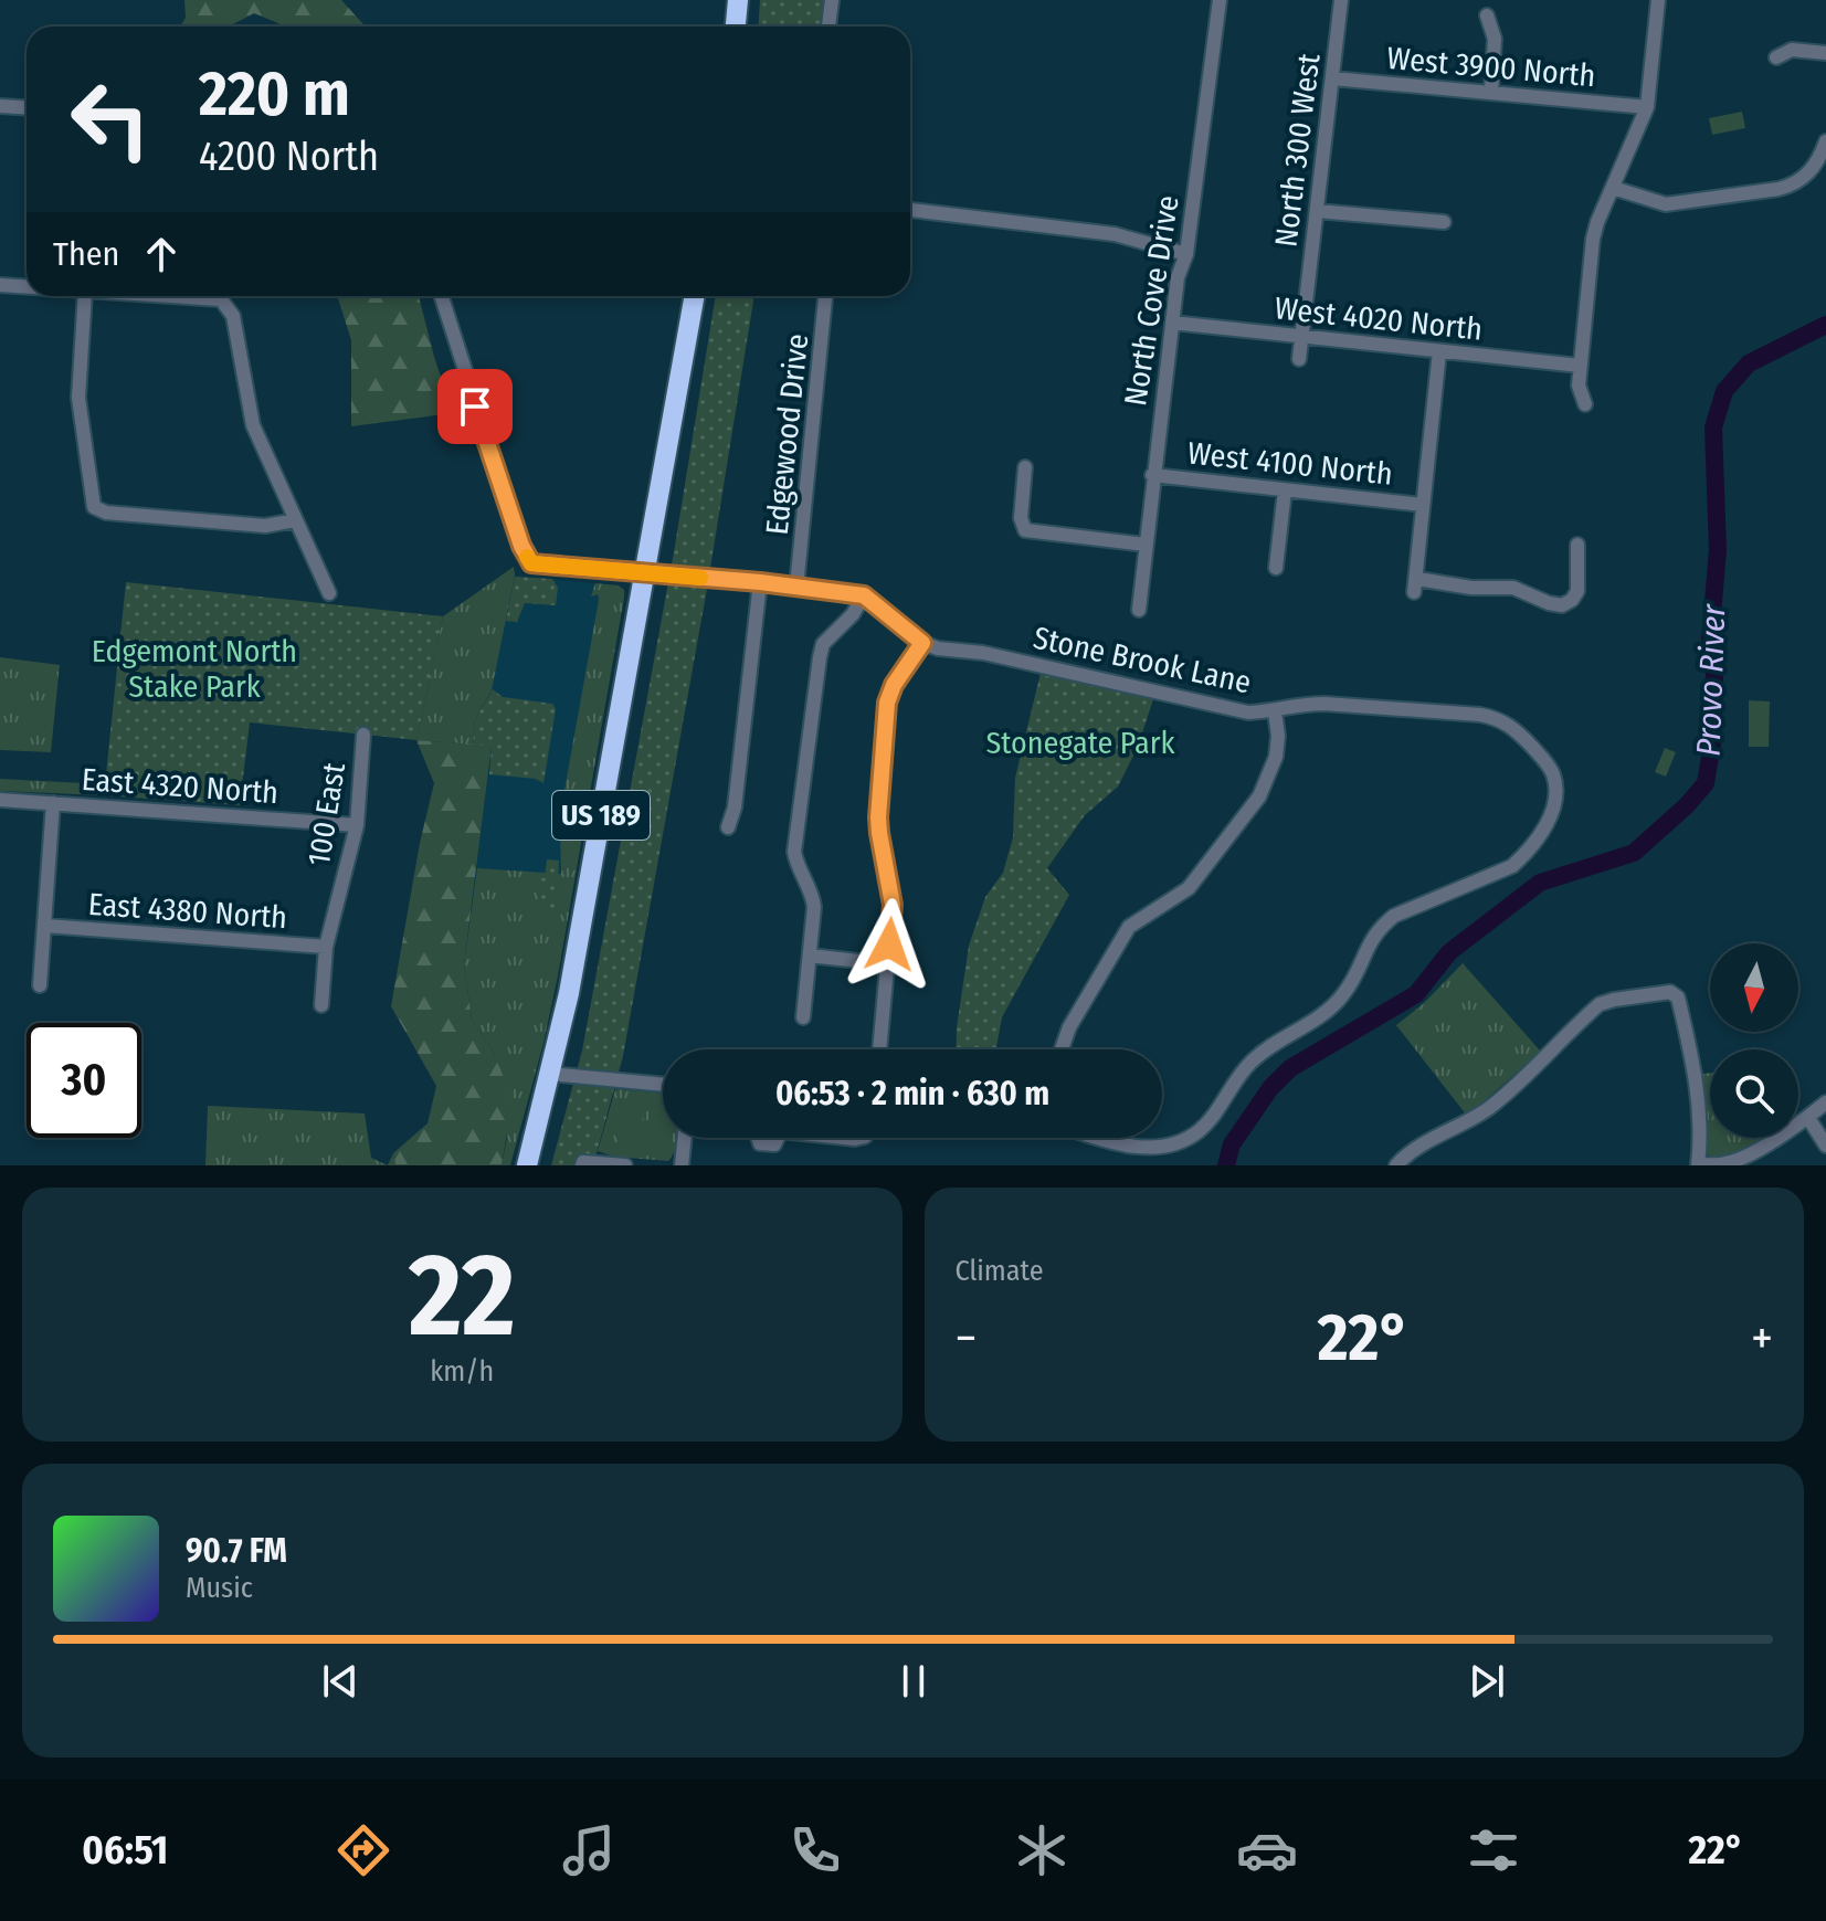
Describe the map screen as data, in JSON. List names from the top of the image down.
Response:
{
  "streets": {
    "highway": ["US 189"],
    "street": [
      "West 3900 North",
      "North 300 West",
      "North Cove Drive",
      "West 4020 North",
      "Edgewood Drive",
      "West 4100 North",
      "Stone Brook Lane",
      "East 4320 North",
      "100 East",
      "East 4380 North"
    ]
  },
  "crossings": [
    ["West 3900 North", "North 300 West"],
    ["North 300 West", "West 4020 North"],
    ["North Cove Drive", "West 4020 North"],
    ["North Cove Drive", "West 4100 North"],
    ["East 4320 North", "100 East"],
    ["100 East", "East 4380 North"]
  ],
  "water": ["Provo River"],
  "parks": ["Edgemont North Stake Park", "Stonegate Park"],
  "north": "bottom",
  "page": {
    "turn": ["220 m", "4200 North"],
    "then": "Then",
    "limit": "30",
    "trip": "06:53 · 2 min · 630 m",
    "tile": [
      ["22", "km/h"],
      "Climate"
    ],
    "heat": ["−", "22°", "+"],
    "song": ["90.7 FM", "Music"],
    "tabs": ["06:51", "22°"]
  }
}
